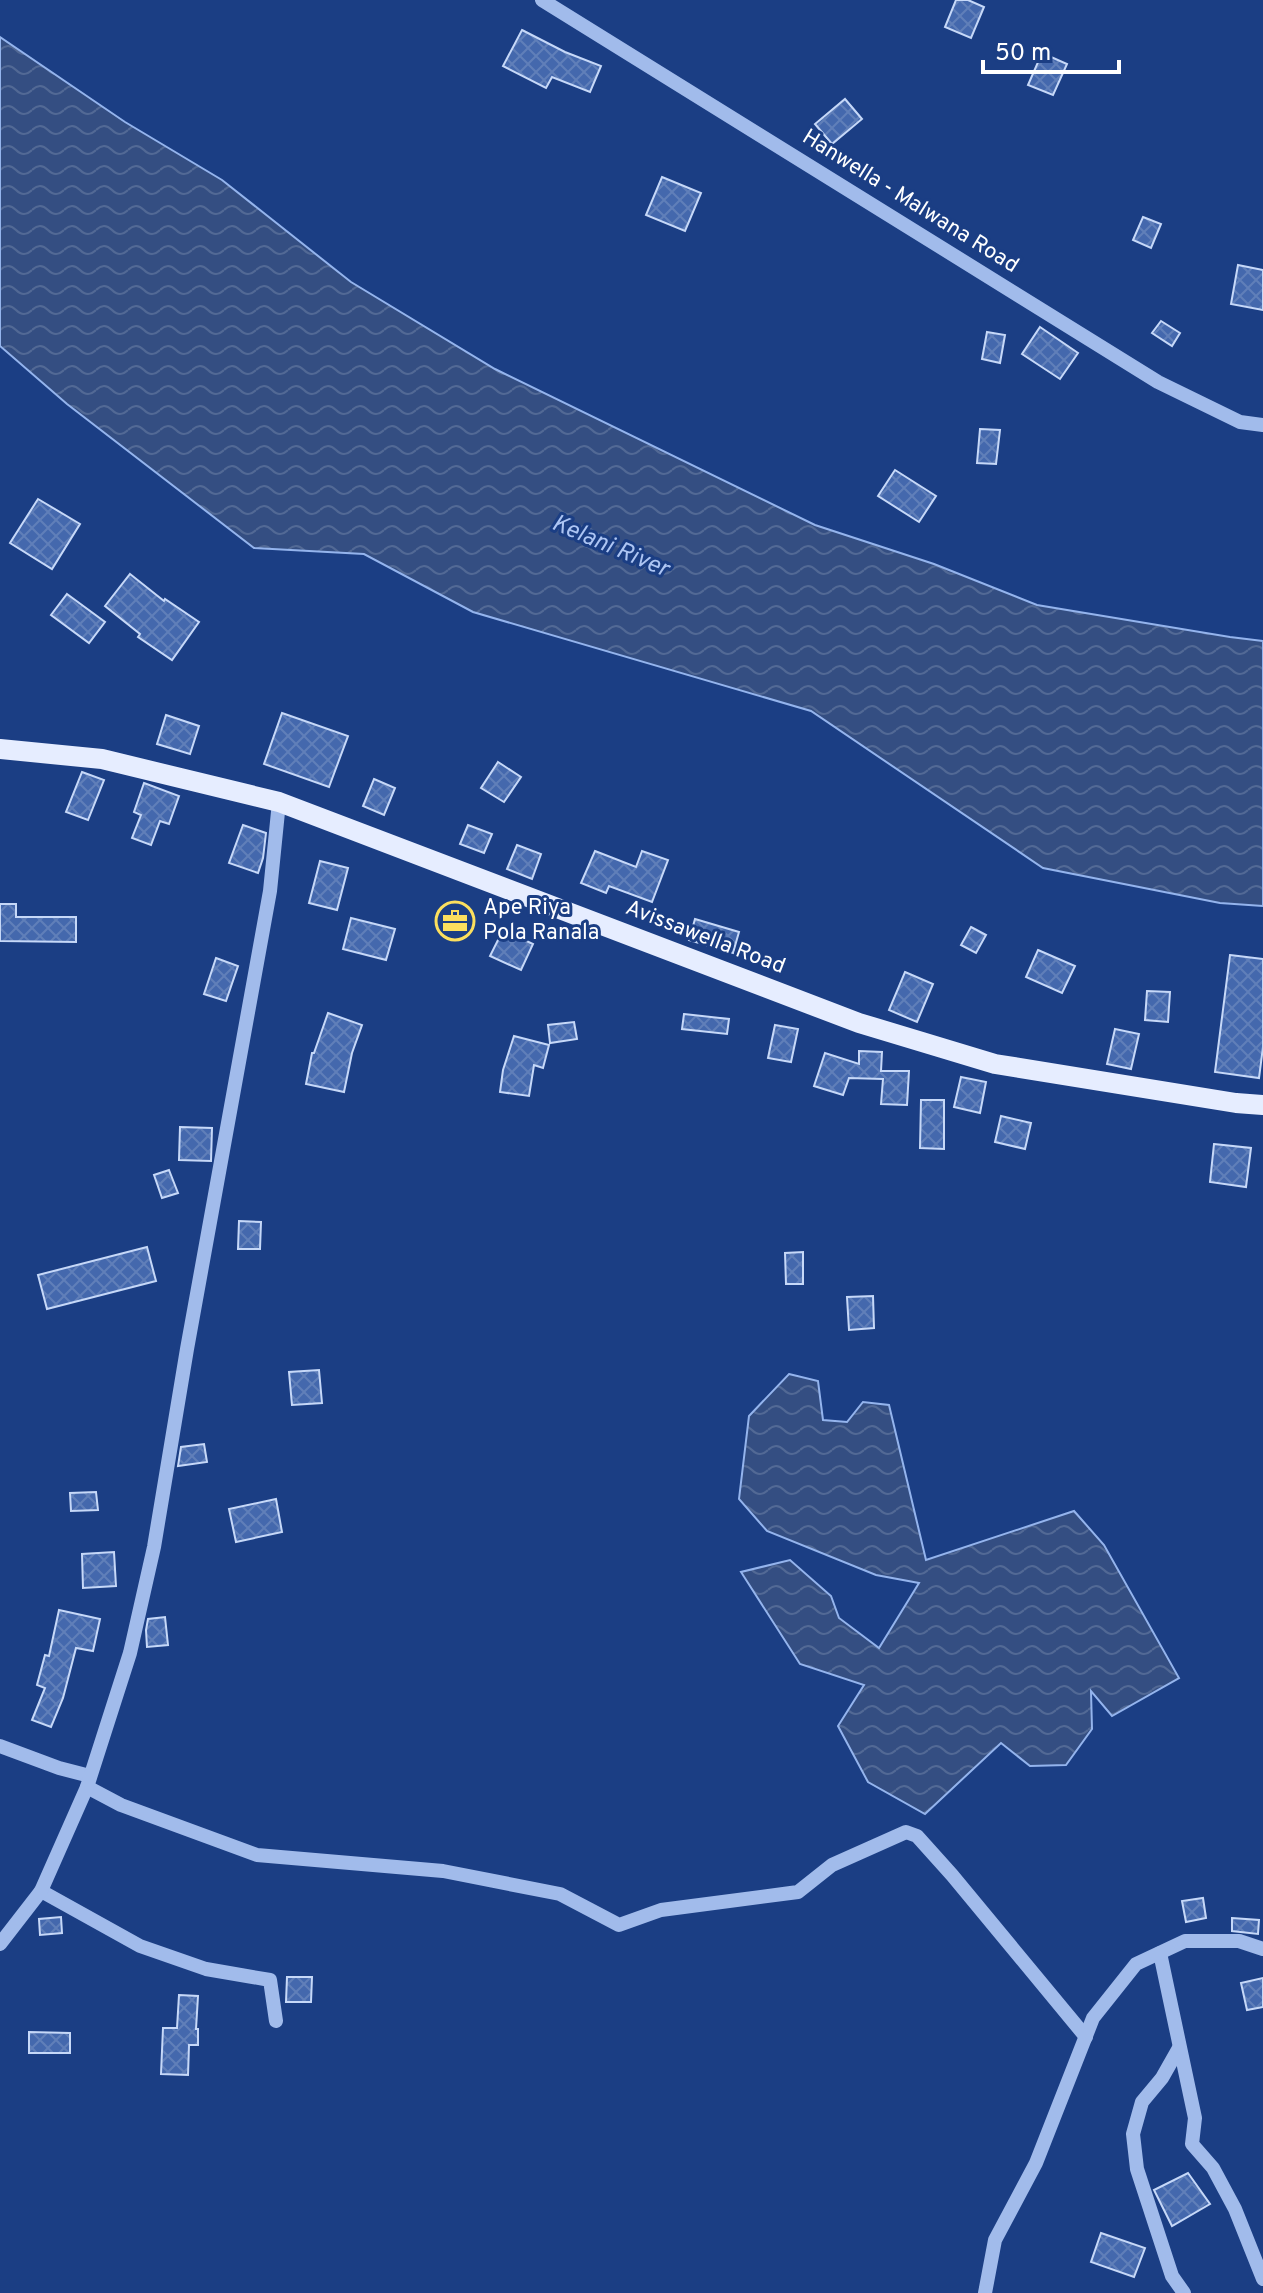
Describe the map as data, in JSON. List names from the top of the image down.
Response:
{
  "streets": {
    "main road": ["Avissawella Road"],
    "street": ["Hanwella - Malwana Road"]
  },
  "water": ["Kelani River"],
  "places": {
    "office": ["Ape Riya Pola Ranala"]
  },
  "scale_bar": "50 m"
}
